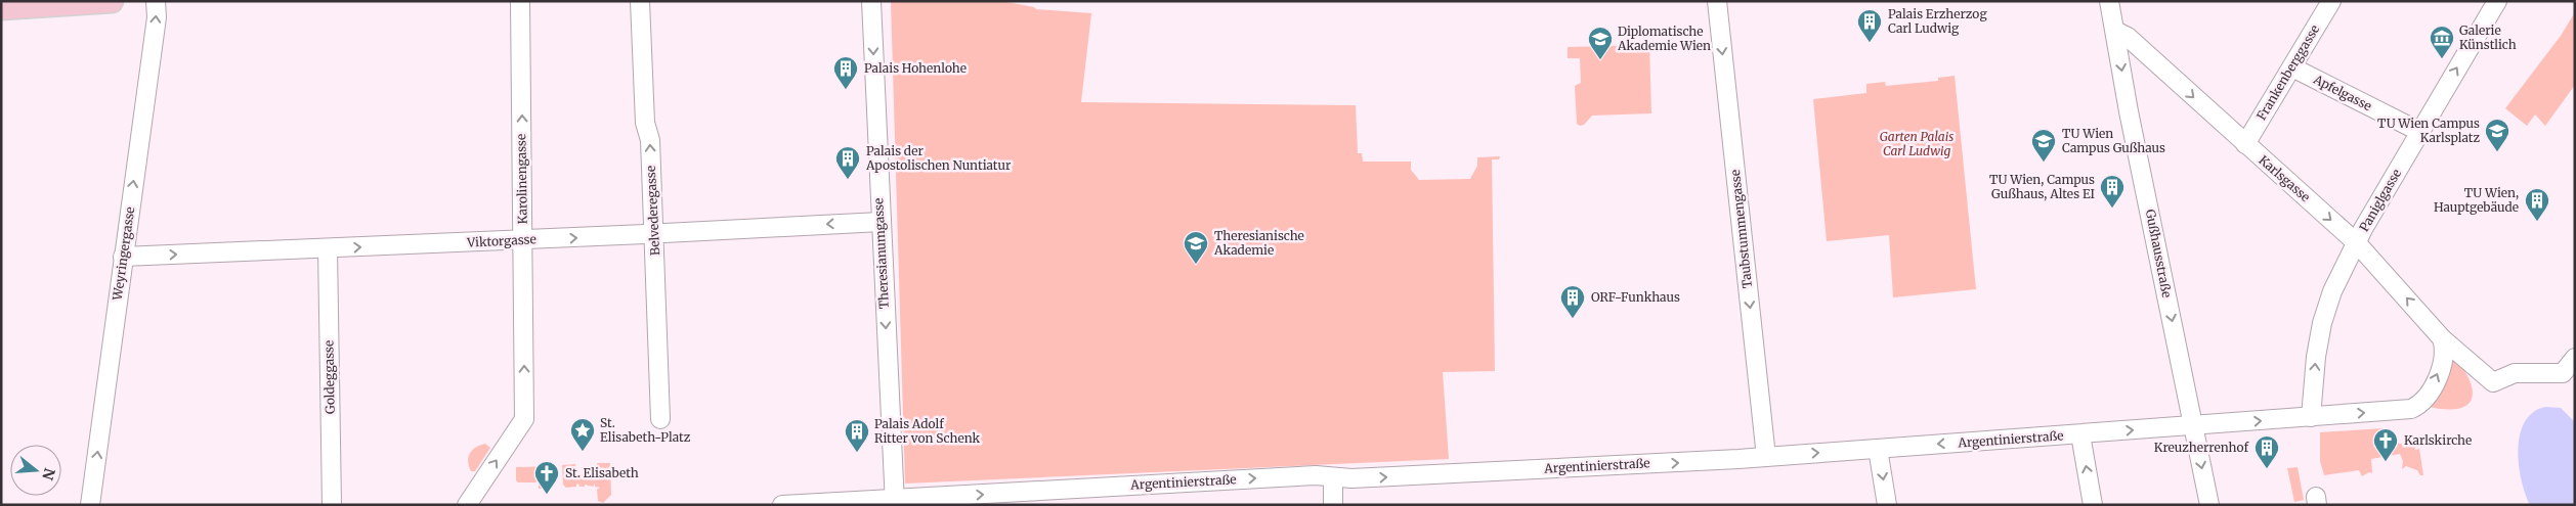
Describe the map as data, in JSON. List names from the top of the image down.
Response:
{
  "streets": {
    "street": [
      "Frankenberggasse",
      "Apfelgasse",
      "Karolinengasse",
      "Karlsgasse",
      "Paniglgasse",
      "Belvederegasse",
      "Taubstummengasse",
      "Viktorgasse",
      "Weyringergasse",
      "Theresianumgasse",
      "Gußhausstraße",
      "Goldeggasse",
      "Argentinierstraße"
    ]
  },
  "crossings": [
    ["Frankenberggasse", "Apfelgasse"],
    ["Frankenberggasse", "Karlsgasse"],
    ["Apfelgasse", "Paniglgasse"],
    ["Karolinengasse", "Viktorgasse"],
    ["Karlsgasse", "Paniglgasse"],
    ["Karlsgasse", "Gußhausstraße"],
    ["Karlsgasse", "Argentinierstraße"],
    ["Paniglgasse", "Argentinierstraße"],
    ["Belvederegasse", "Viktorgasse"],
    ["Taubstummengasse", "Argentinierstraße"],
    ["Viktorgasse", "Weyringergasse"],
    ["Viktorgasse", "Theresianumgasse"],
    ["Viktorgasse", "Goldeggasse"],
    ["Theresianumgasse", "Argentinierstraße"],
    ["Gußhausstraße", "Argentinierstraße"]
  ],
  "one_way": [
    "Karolinengasse",
    "Paniglgasse",
    "Belvederegasse",
    "Taubstummengasse",
    "Weyringergasse",
    "Theresianumgasse",
    "Gußhausstraße"
  ],
  "parks": ["Garten Palais Carl Ludwig"],
  "places": {
    "building": [
      "Palais Erzherzog Carl Ludwig",
      "Palais Hohenlohe",
      "Palais der Apostolischen Nuntiatur",
      "TU Wien, Campus Gußhaus, Altes EI",
      "TU Wien, Hauptgebäude",
      "ORF-Funkhaus",
      "Palais Adolf Ritter von Schenk",
      "Kreuzherrenhof"
    ],
    "museum": ["Galerie Künstlich"],
    "school or university": [
      "Diplomatische Akademie Wien",
      "TU Wien Campus Karlsplatz",
      "TU Wien Campus Gußhaus",
      "Theresianische Akademie"
    ],
    "place": ["St. Elisabeth-Platz"],
    "church": ["Karlskirche", "St. Elisabeth"]
  },
  "north": "right"
}
